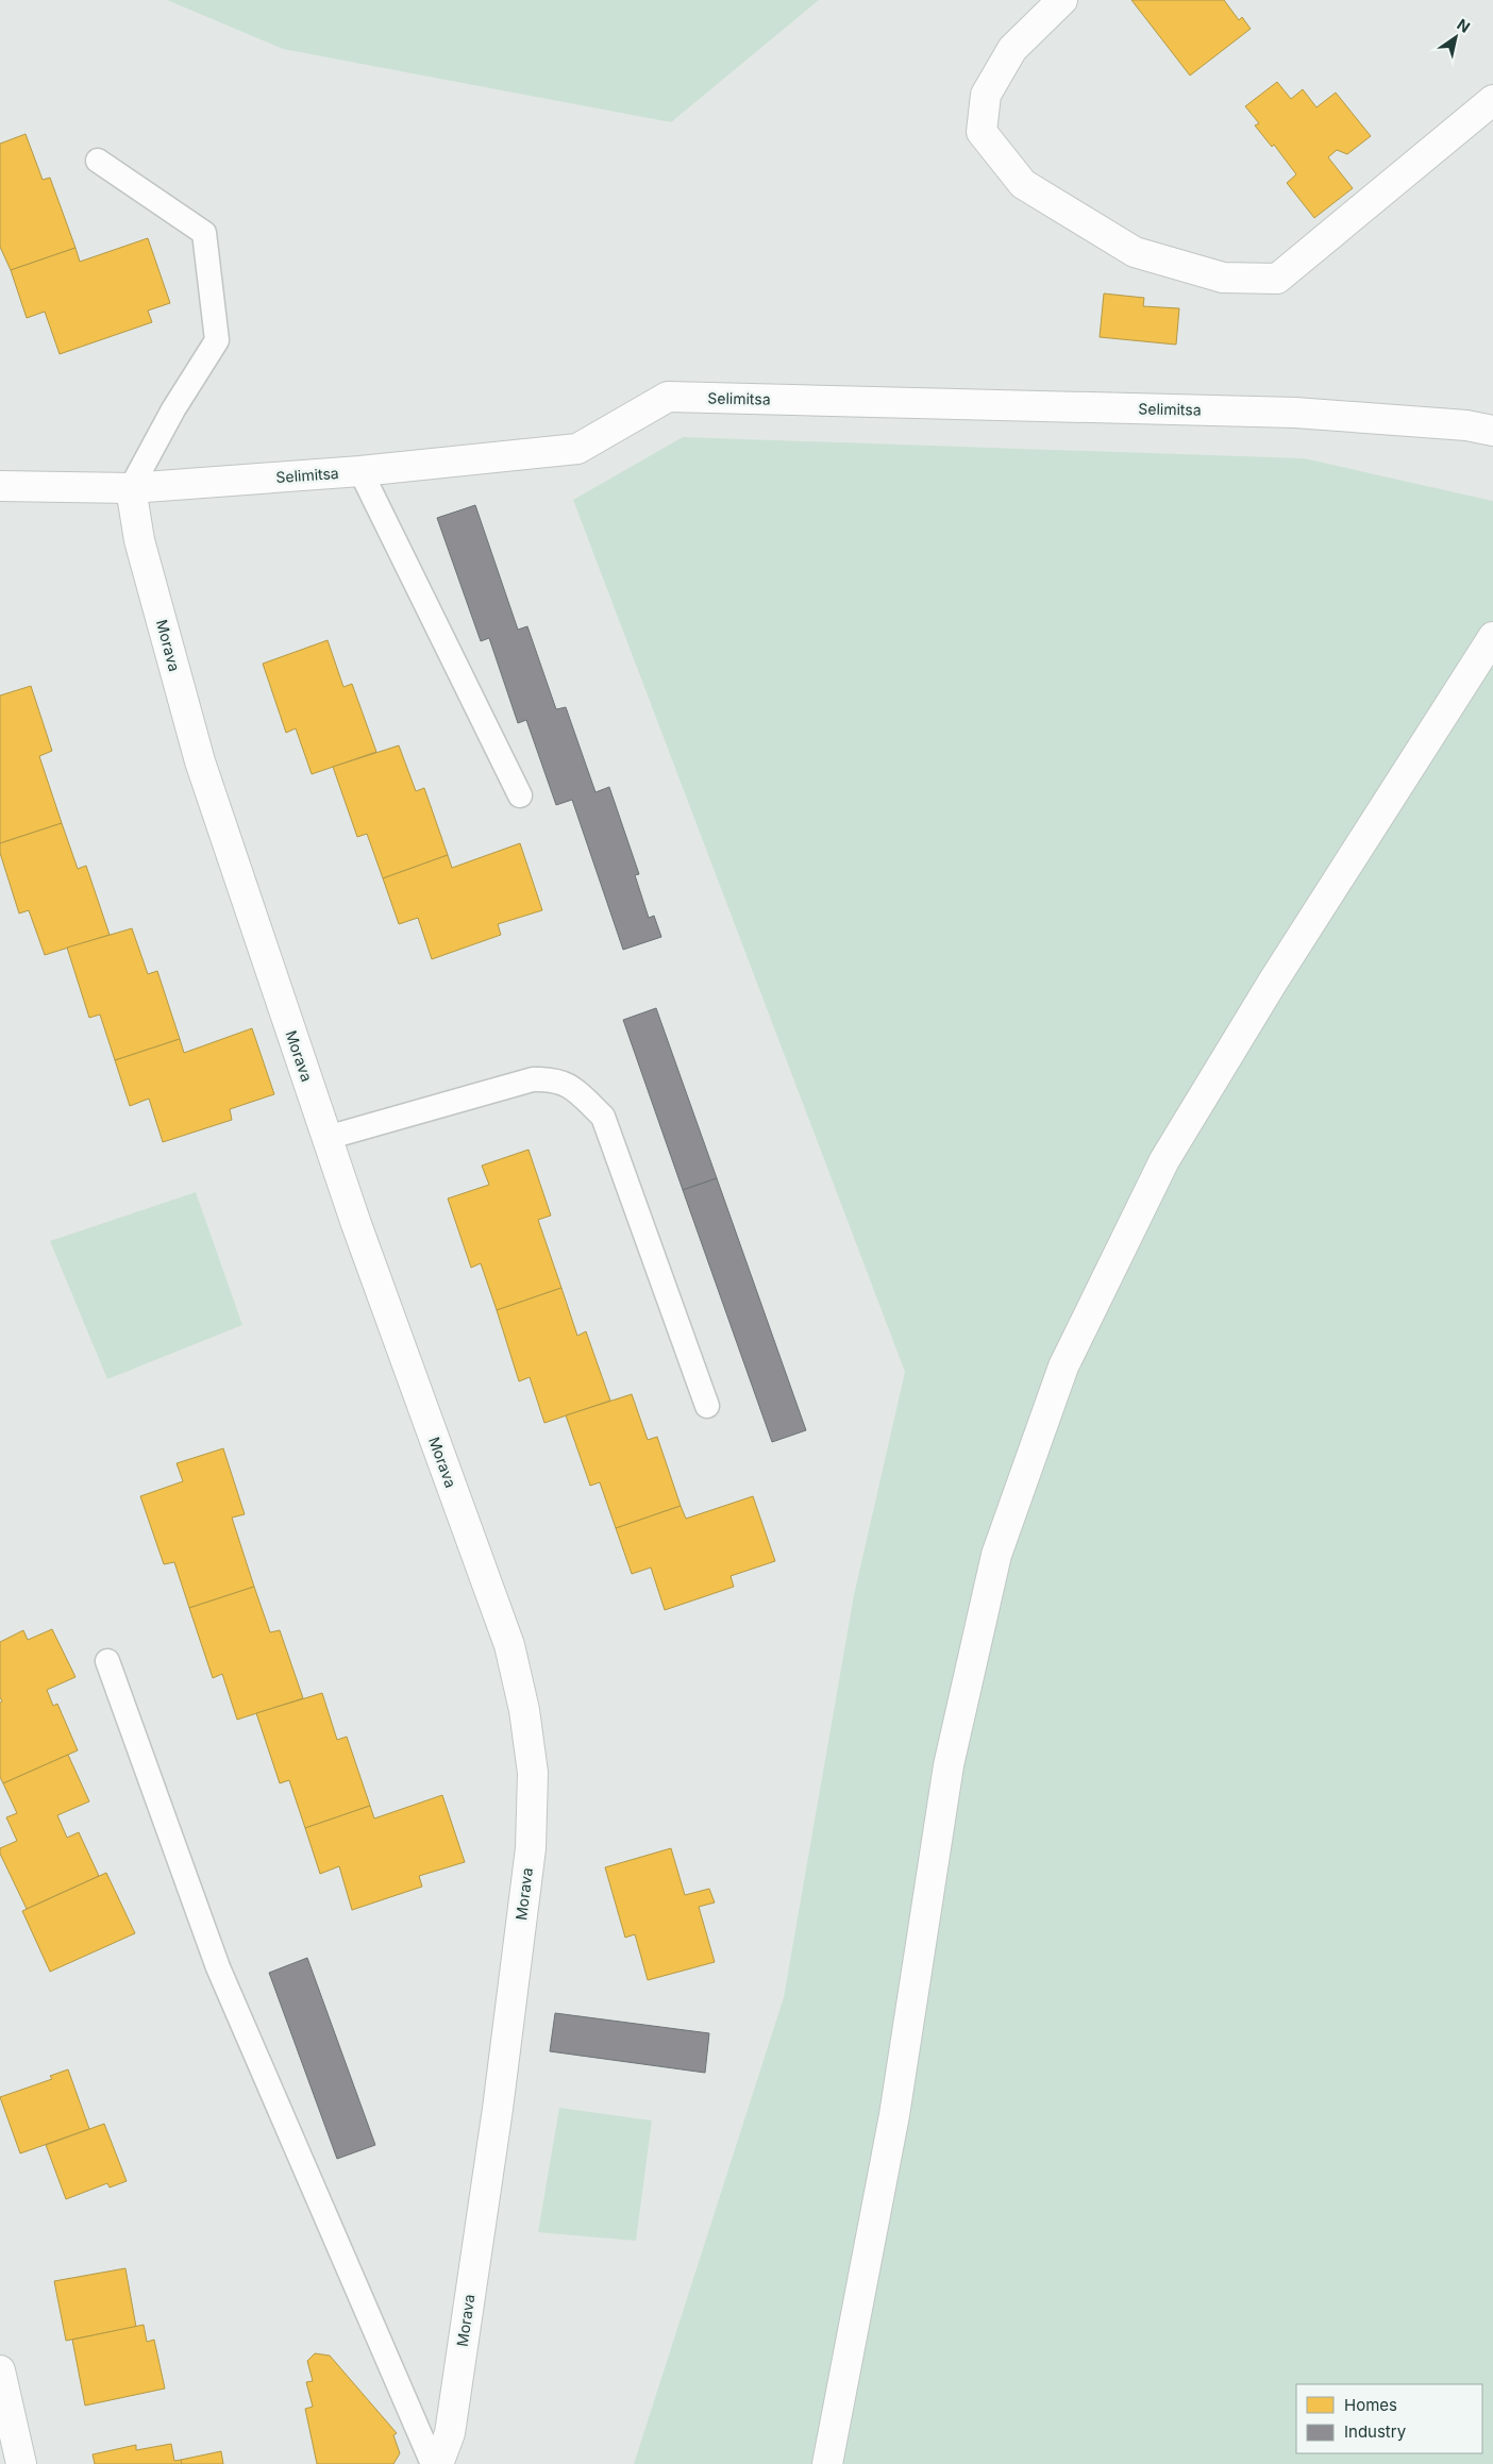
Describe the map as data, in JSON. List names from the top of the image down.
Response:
{
  "streets": {
    "street": ["Selimitsa", "Morava"]
  },
  "crossings": [
    ["Selimitsa", "Morava"]
  ],
  "legend": ["Homes", "Industry"],
  "north": "top right"
}
